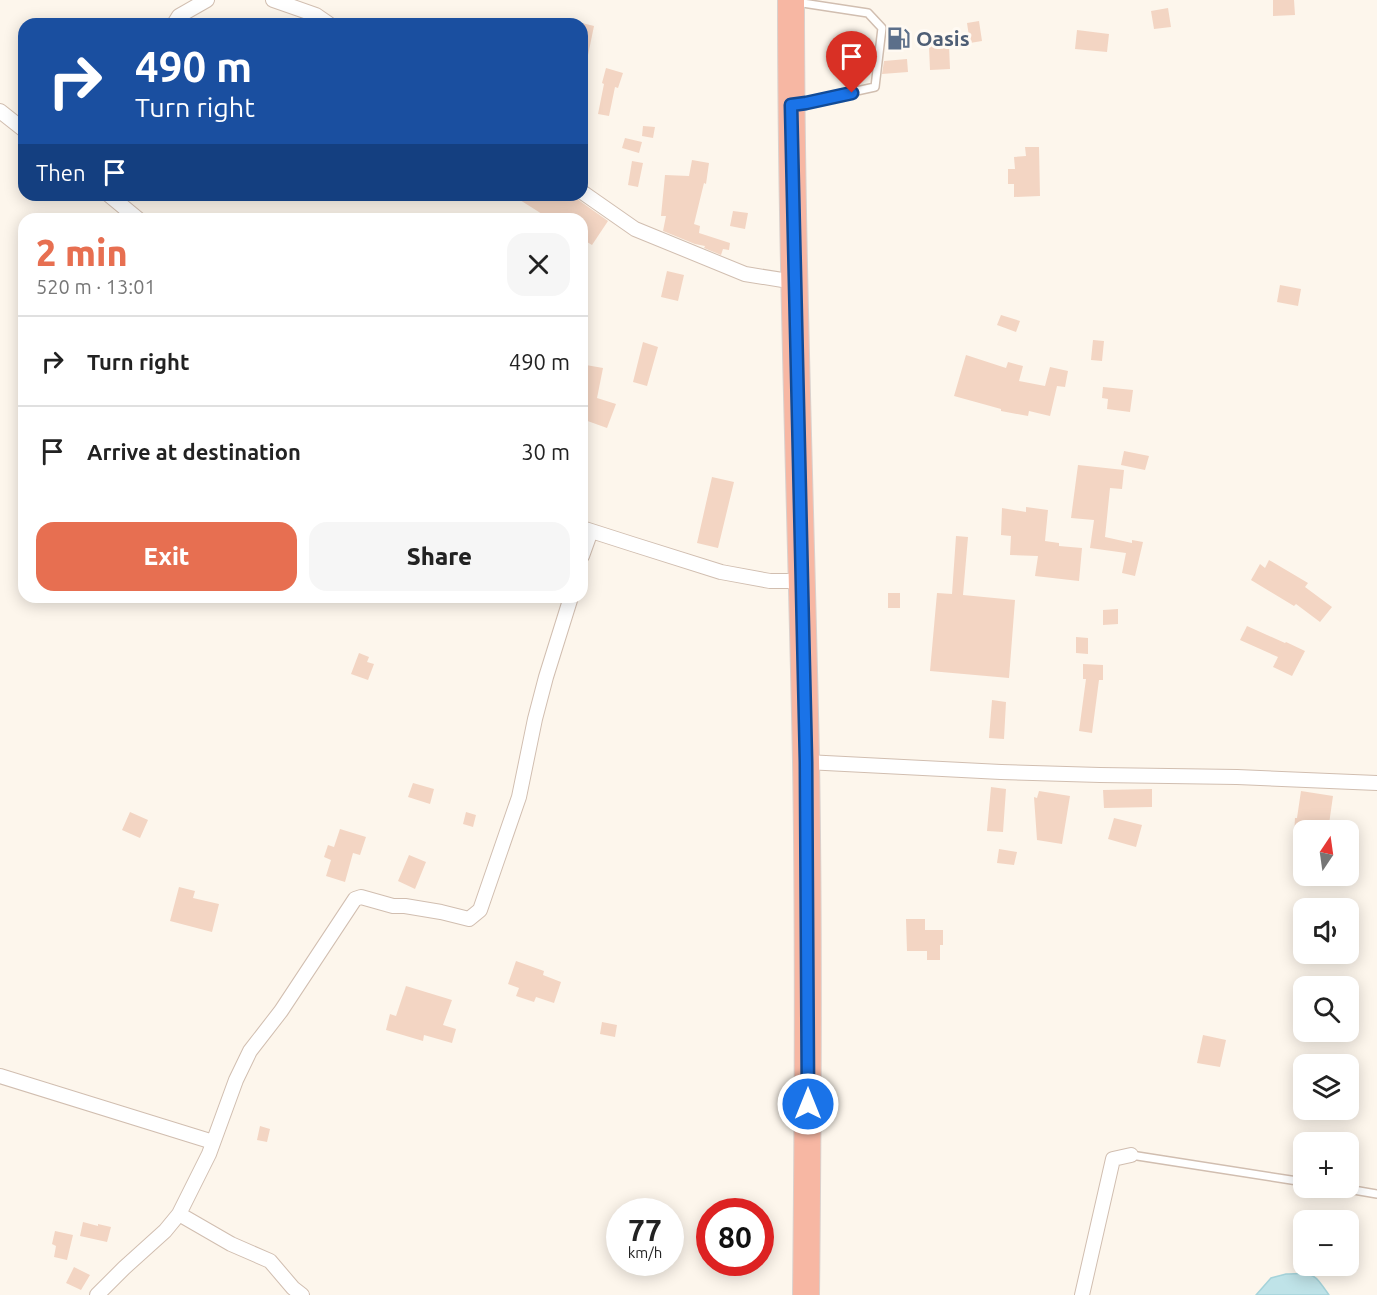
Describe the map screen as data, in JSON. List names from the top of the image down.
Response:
{
  "places": {
    "fuel station": ["Oasis"]
  },
  "north": "top",
  "page": {
    "turn": ["490 m", "Turn right"],
    "then": "Then",
    "heading": ["2 min", "520 m · 13:01"],
    "list": [
      {
        "name": "Turn right",
        "value": "490 m"
      },
      {
        "name": "Arrive at destination",
        "value": "30 m"
      }
    ],
    "buttons": ["Exit", "Share"],
    "map_buttons": ["+", "−"],
    "speed": "77 km/h",
    "limit": "80"
  }
}
